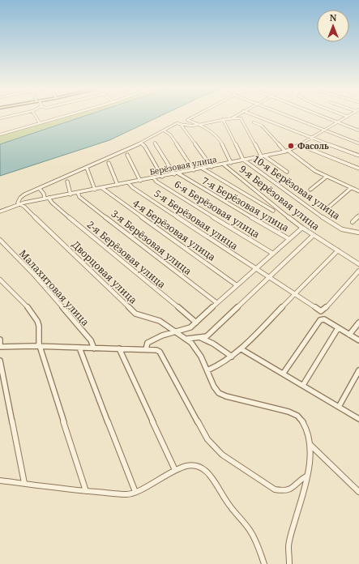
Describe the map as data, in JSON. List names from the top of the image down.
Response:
{
  "streets": {
    "street": [
      "Берёзовая улица",
      "10-я Берёзовая улица",
      "9-я Берёзовая улица",
      "7-я Берёзовая улица",
      "6-я Берёзовая улица",
      "5-я Берёзовая улица",
      "4-я Берёзовая улица",
      "3-я Берёзовая улица",
      "2-я Берёзовая улица",
      "Дворцовая улица",
      "Малахитовая улица"
    ]
  },
  "crossings": [
    ["Берёзовая улица", "10-я Берёзовая улица"],
    ["Берёзовая улица", "9-я Берёзовая улица"],
    ["Берёзовая улица", "7-я Берёзовая улица"],
    ["Берёзовая улица", "6-я Берёзовая улица"],
    ["Берёзовая улица", "5-я Берёзовая улица"],
    ["Берёзовая улица", "4-я Берёзовая улица"],
    ["Берёзовая улица", "3-я Берёзовая улица"],
    ["Берёзовая улица", "2-я Берёзовая улица"],
    ["Берёзовая улица", "Дворцовая улица"]
  ],
  "places": ["Фасоль"],
  "north": "top"
}
